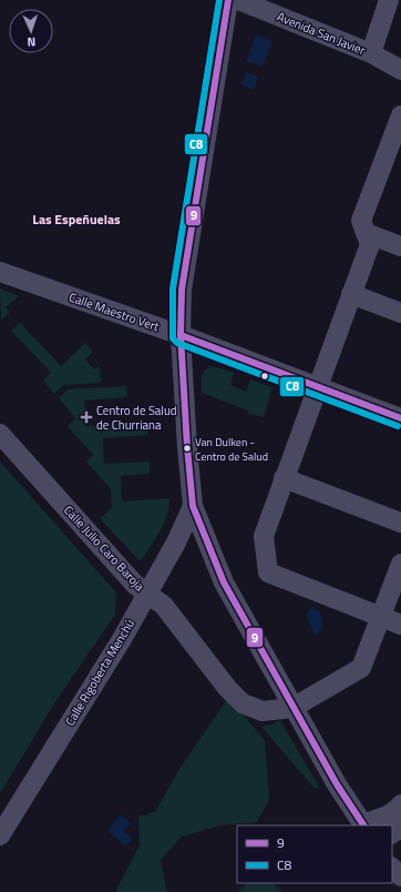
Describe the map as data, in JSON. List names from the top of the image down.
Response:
{
  "streets": {
    "street": [
      "Avenida San Javier",
      "Calle Maestro Vert",
      "Calle Julio Caro Baroja",
      "Calle Rigoberta Menchú"
    ]
  },
  "crossings": [
    ["Calle Julio Caro Baroja", "Calle Rigoberta Menchú"]
  ],
  "districts": ["Las Espeñuelas"],
  "places": {
    "health": ["Centro de Salud de Churriana"],
    "other": ["Van Dulken - Centro de Salud"]
  },
  "lines": ["transit line 9", "transit line C8"],
  "legend": ["9", "C8"],
  "north": "bottom"
}
